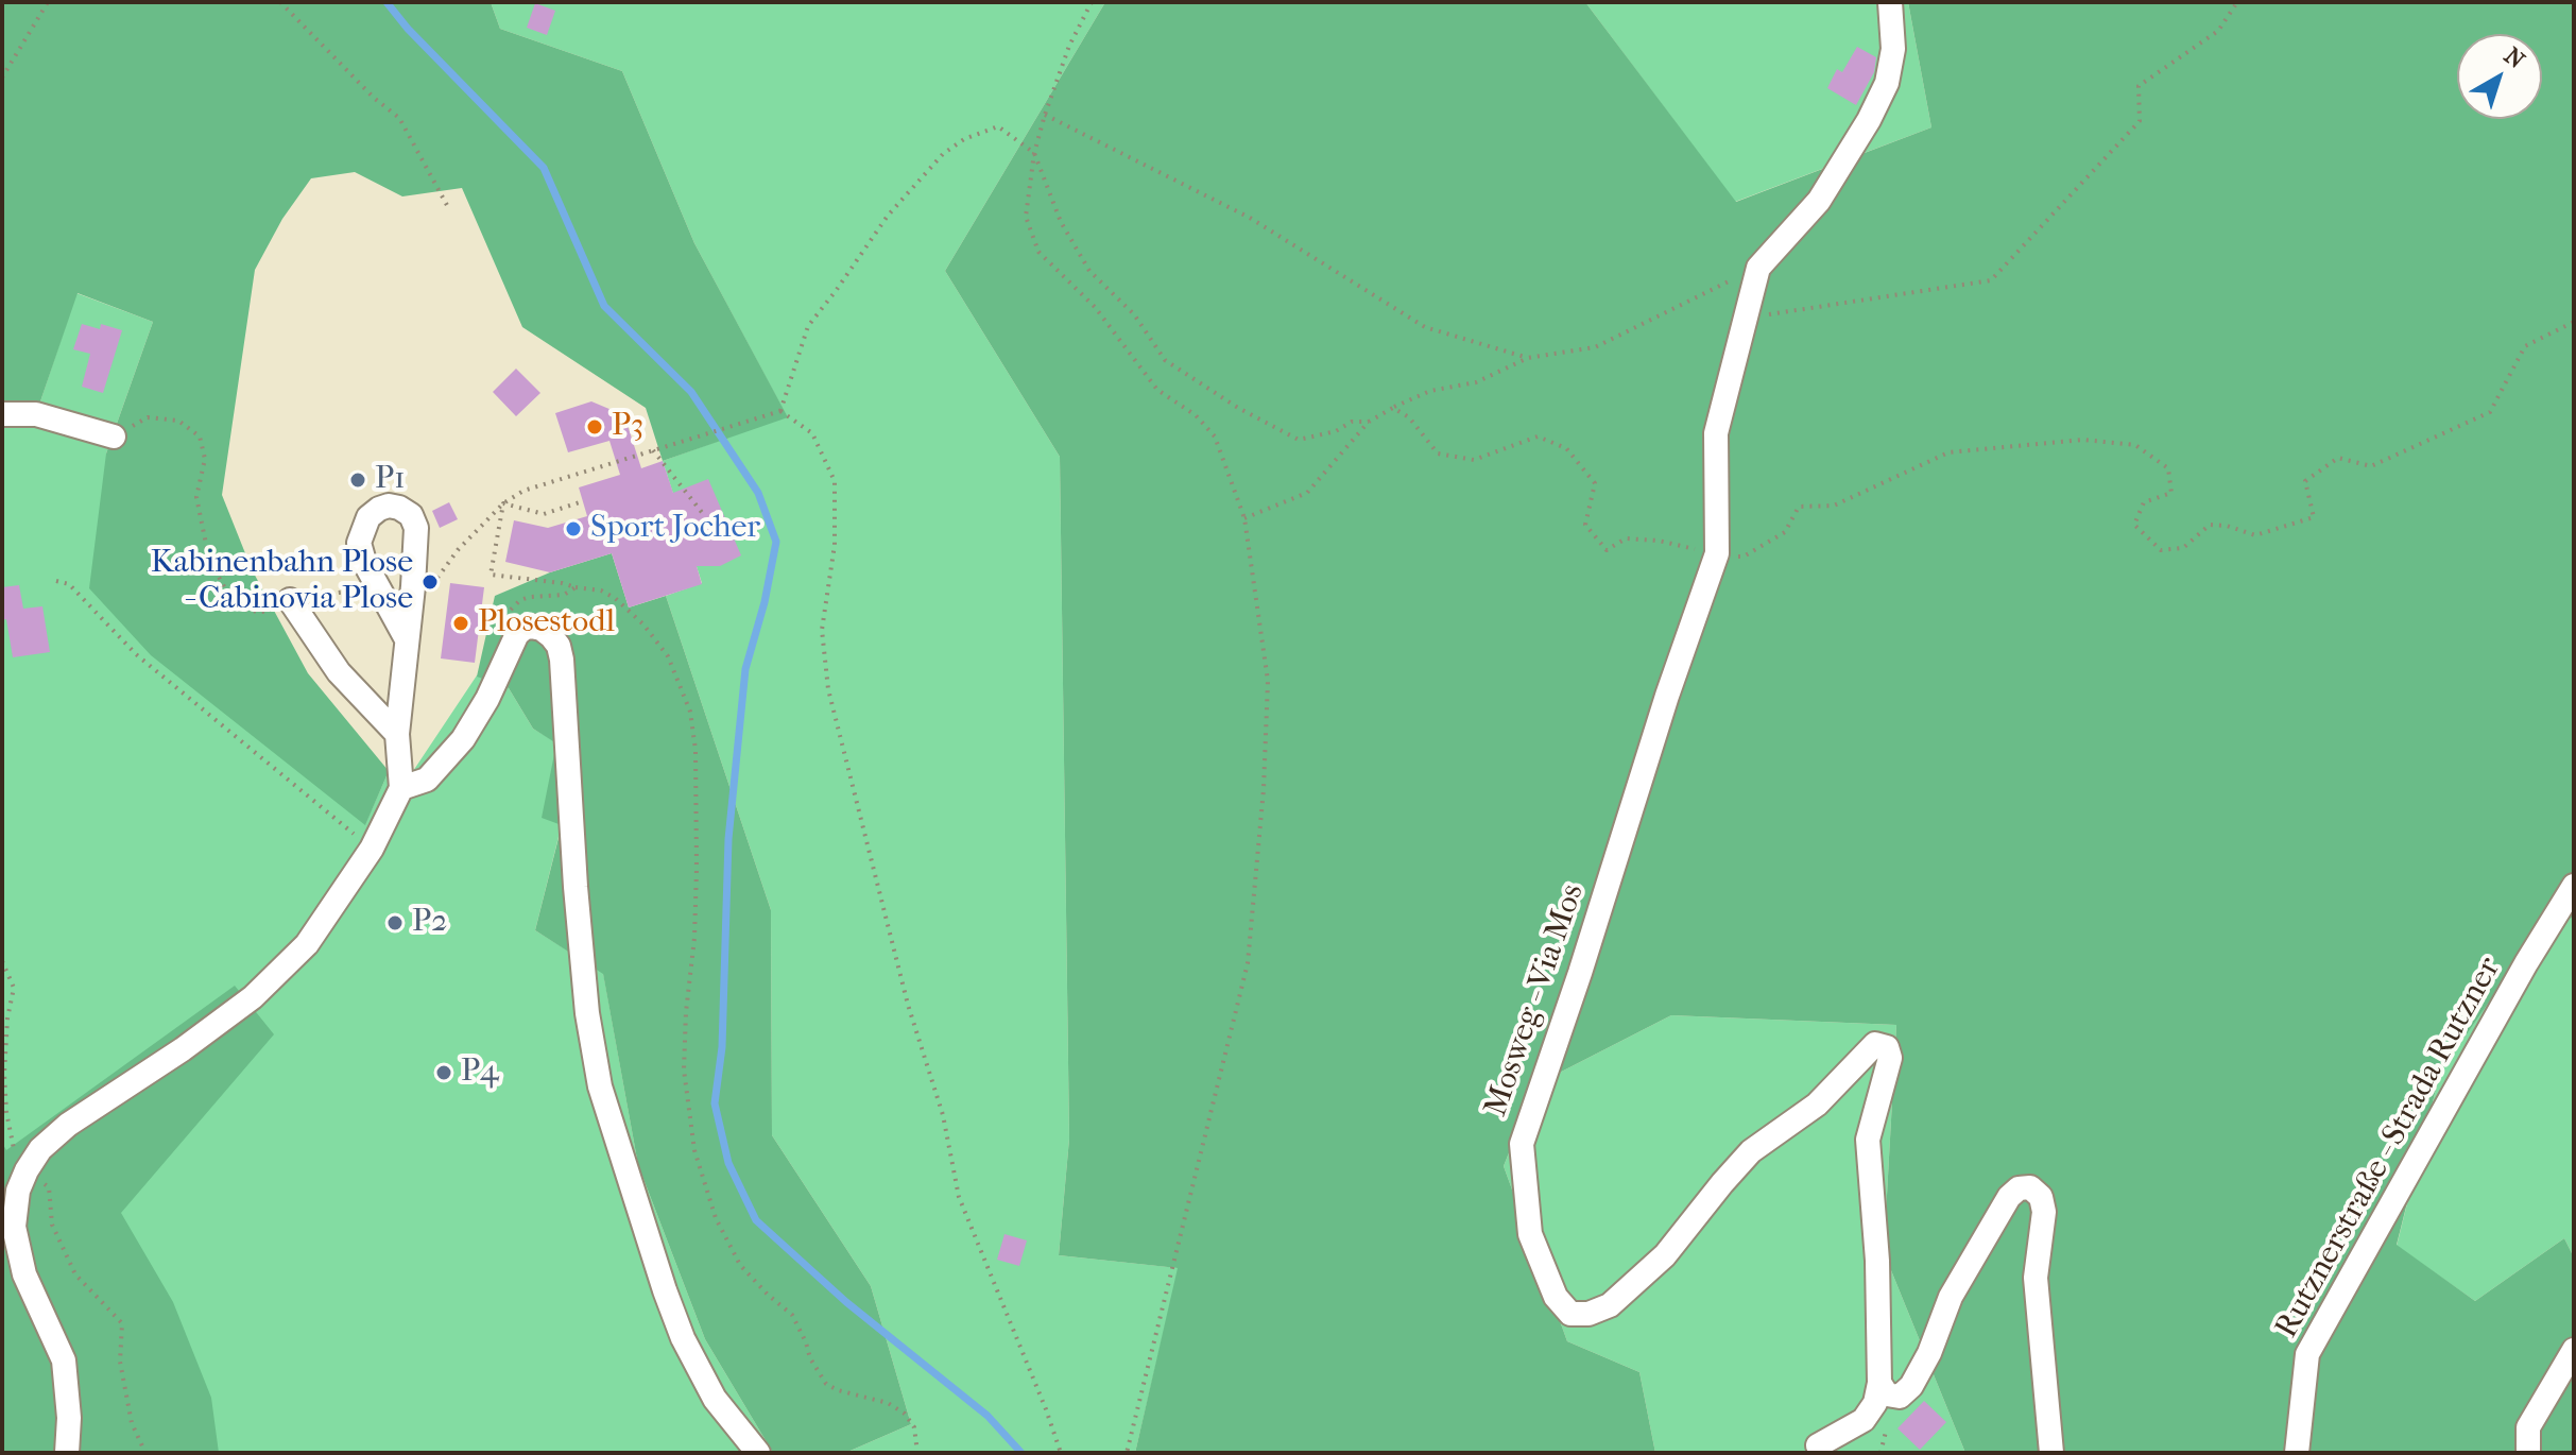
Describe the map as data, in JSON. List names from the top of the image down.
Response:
{
  "streets": {
    "street": ["Mosweg - Via Mos", "Rutznerstraße - Strada Rutzner"]
  },
  "places": [
    "P3",
    "P1",
    "Sport Jocher",
    "Kabinenbahn Plose - Cabinovia Plose",
    "Plosestodl",
    "P2",
    "P4"
  ],
  "north": "top right"
}
